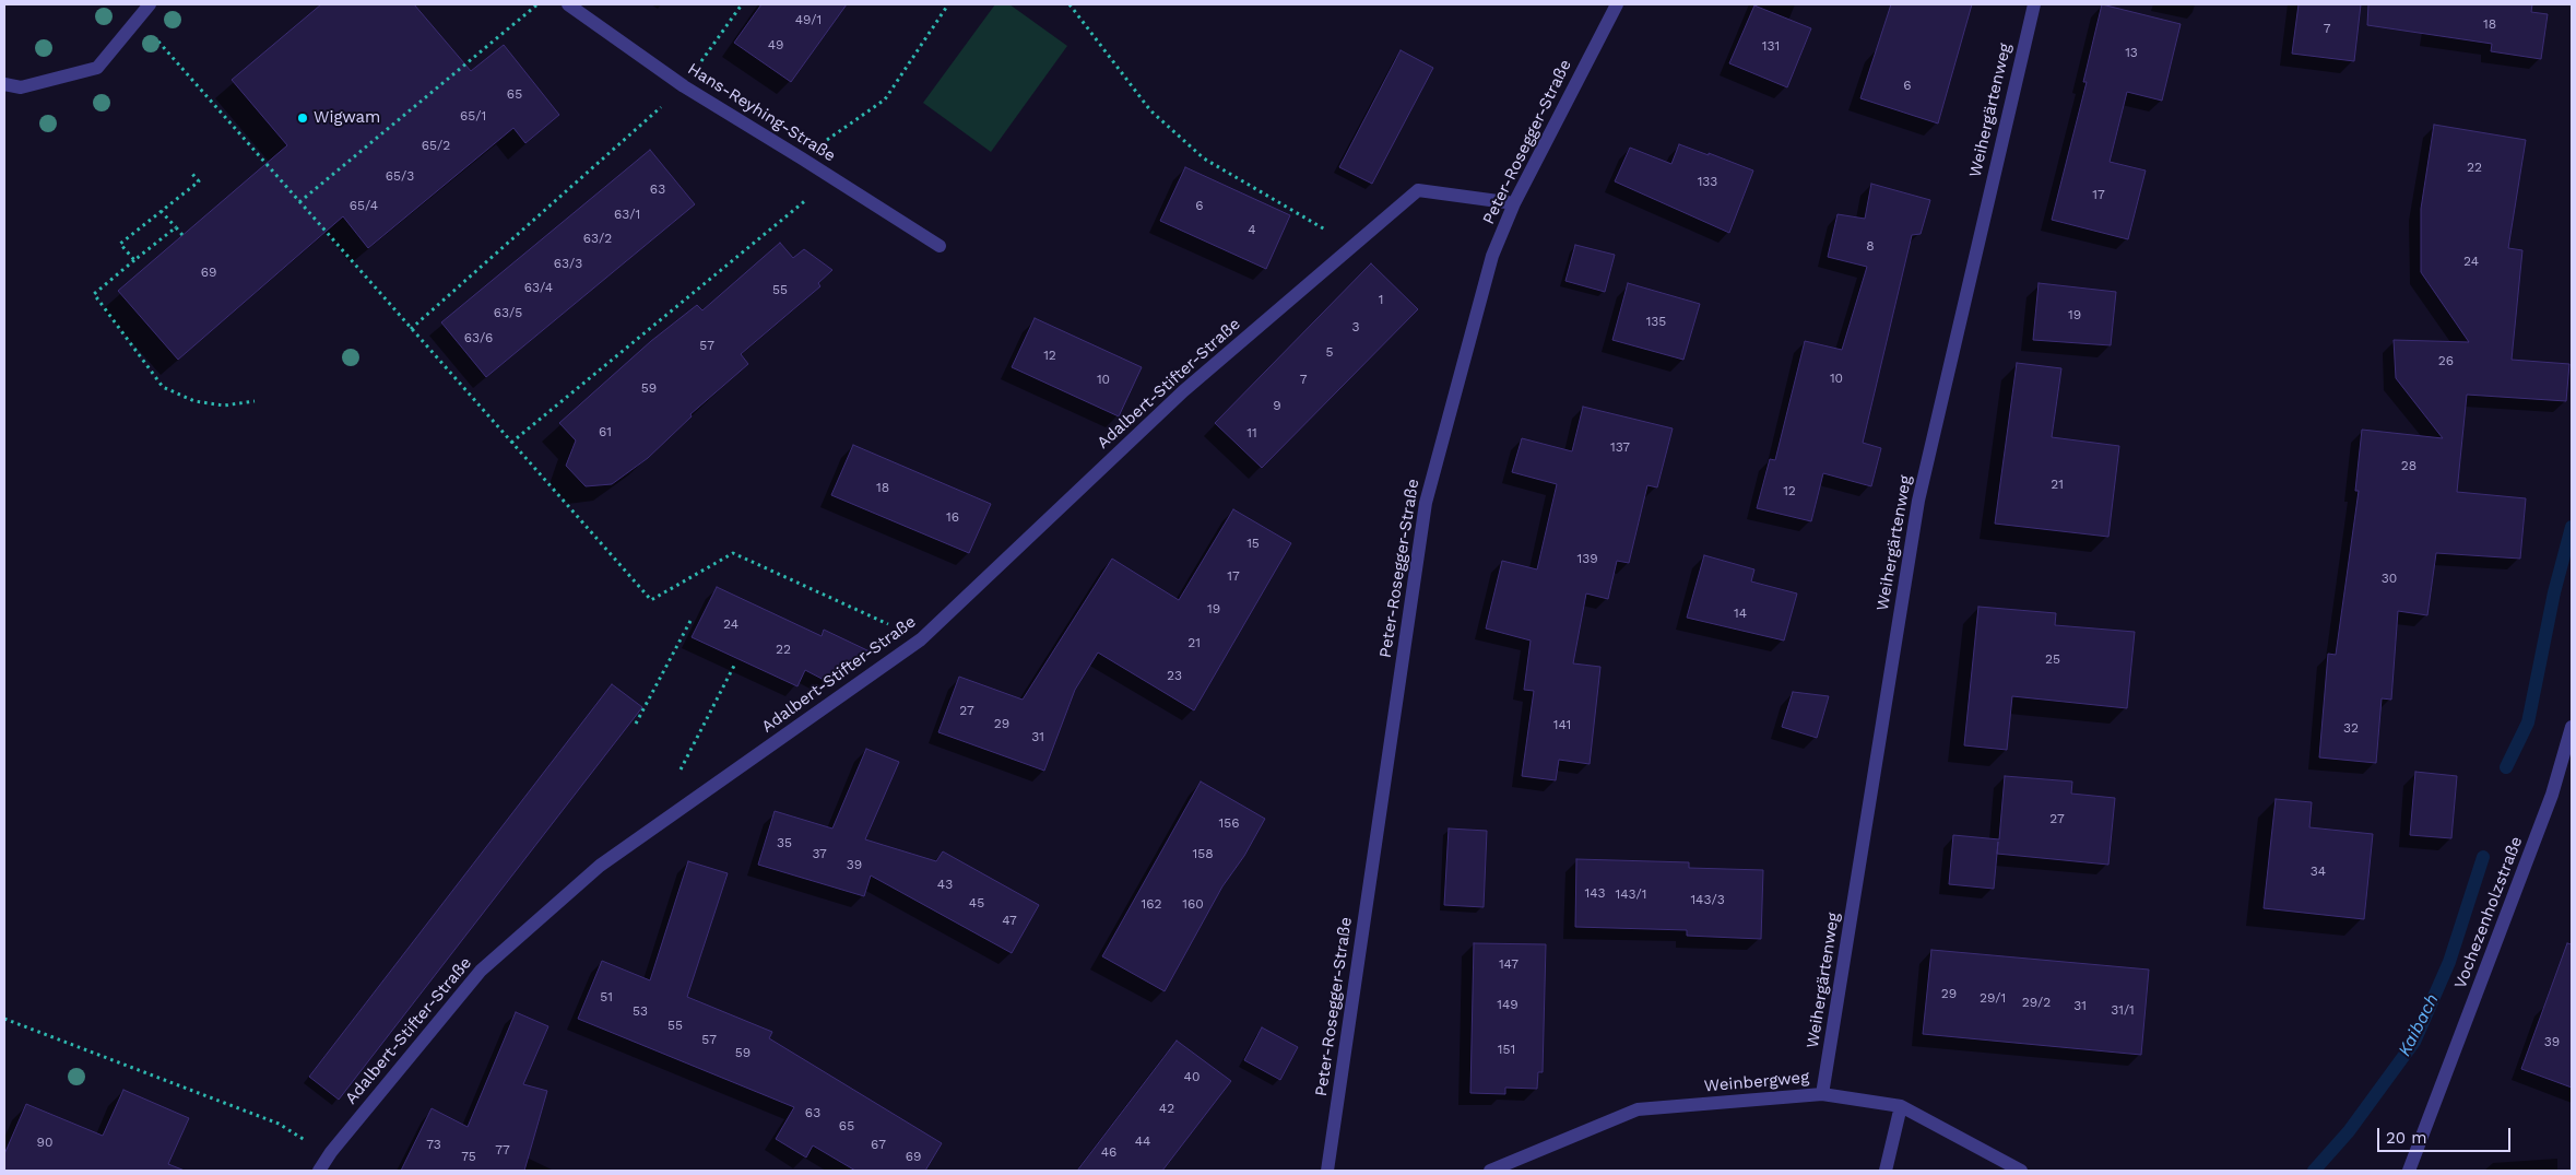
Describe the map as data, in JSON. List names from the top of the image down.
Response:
{
  "streets": {
    "street": [
      "Weihergärtenweg",
      "Hans-Reyhing-Straße",
      "Peter-Rosegger-Straße",
      "Adalbert-Stifter-Straße",
      "Vochezenholzstraße",
      "Weinbergweg"
    ]
  },
  "crossings": [
    ["Weihergärtenweg", "Weinbergweg"],
    ["Peter-Rosegger-Straße", "Adalbert-Stifter-Straße"]
  ],
  "water": ["Kaibach"],
  "places": ["Wigwam"],
  "house_numbers": [
    "49/1",
    "18",
    "7",
    "49",
    "131",
    "13",
    "6",
    "65",
    "65/1",
    "65/2",
    "22",
    "65/3",
    "133",
    "63",
    "17",
    "65/4",
    "6",
    "63/1",
    "4",
    "63/2",
    "8",
    "24",
    "63/3",
    "69",
    "63/4",
    "55",
    "1",
    "63/5",
    "19",
    "135",
    "3",
    "63/6",
    "57",
    "5",
    "12",
    "26",
    "10",
    "10",
    "7",
    "59",
    "9",
    "61",
    "11",
    "137",
    "28",
    "21",
    "18",
    "12",
    "16",
    "15",
    "139",
    "17",
    "30",
    "19",
    "14",
    "24",
    "21",
    "22",
    "25",
    "23",
    "27",
    "29",
    "141",
    "32",
    "31",
    "27",
    "156",
    "35",
    "37",
    "158",
    "39",
    "34",
    "43",
    "143",
    "143/1",
    "143/3",
    "45",
    "162",
    "160",
    "47",
    "147",
    "29",
    "51",
    "29/1",
    "29/2",
    "149",
    "31",
    "31/1",
    "53",
    "55",
    "57",
    "39",
    "151",
    "59",
    "40",
    "42",
    "63",
    "65",
    "44",
    "90",
    "73",
    "67",
    "77",
    "46",
    "75",
    "69"
  ],
  "scale_bar": "20 m"
}
